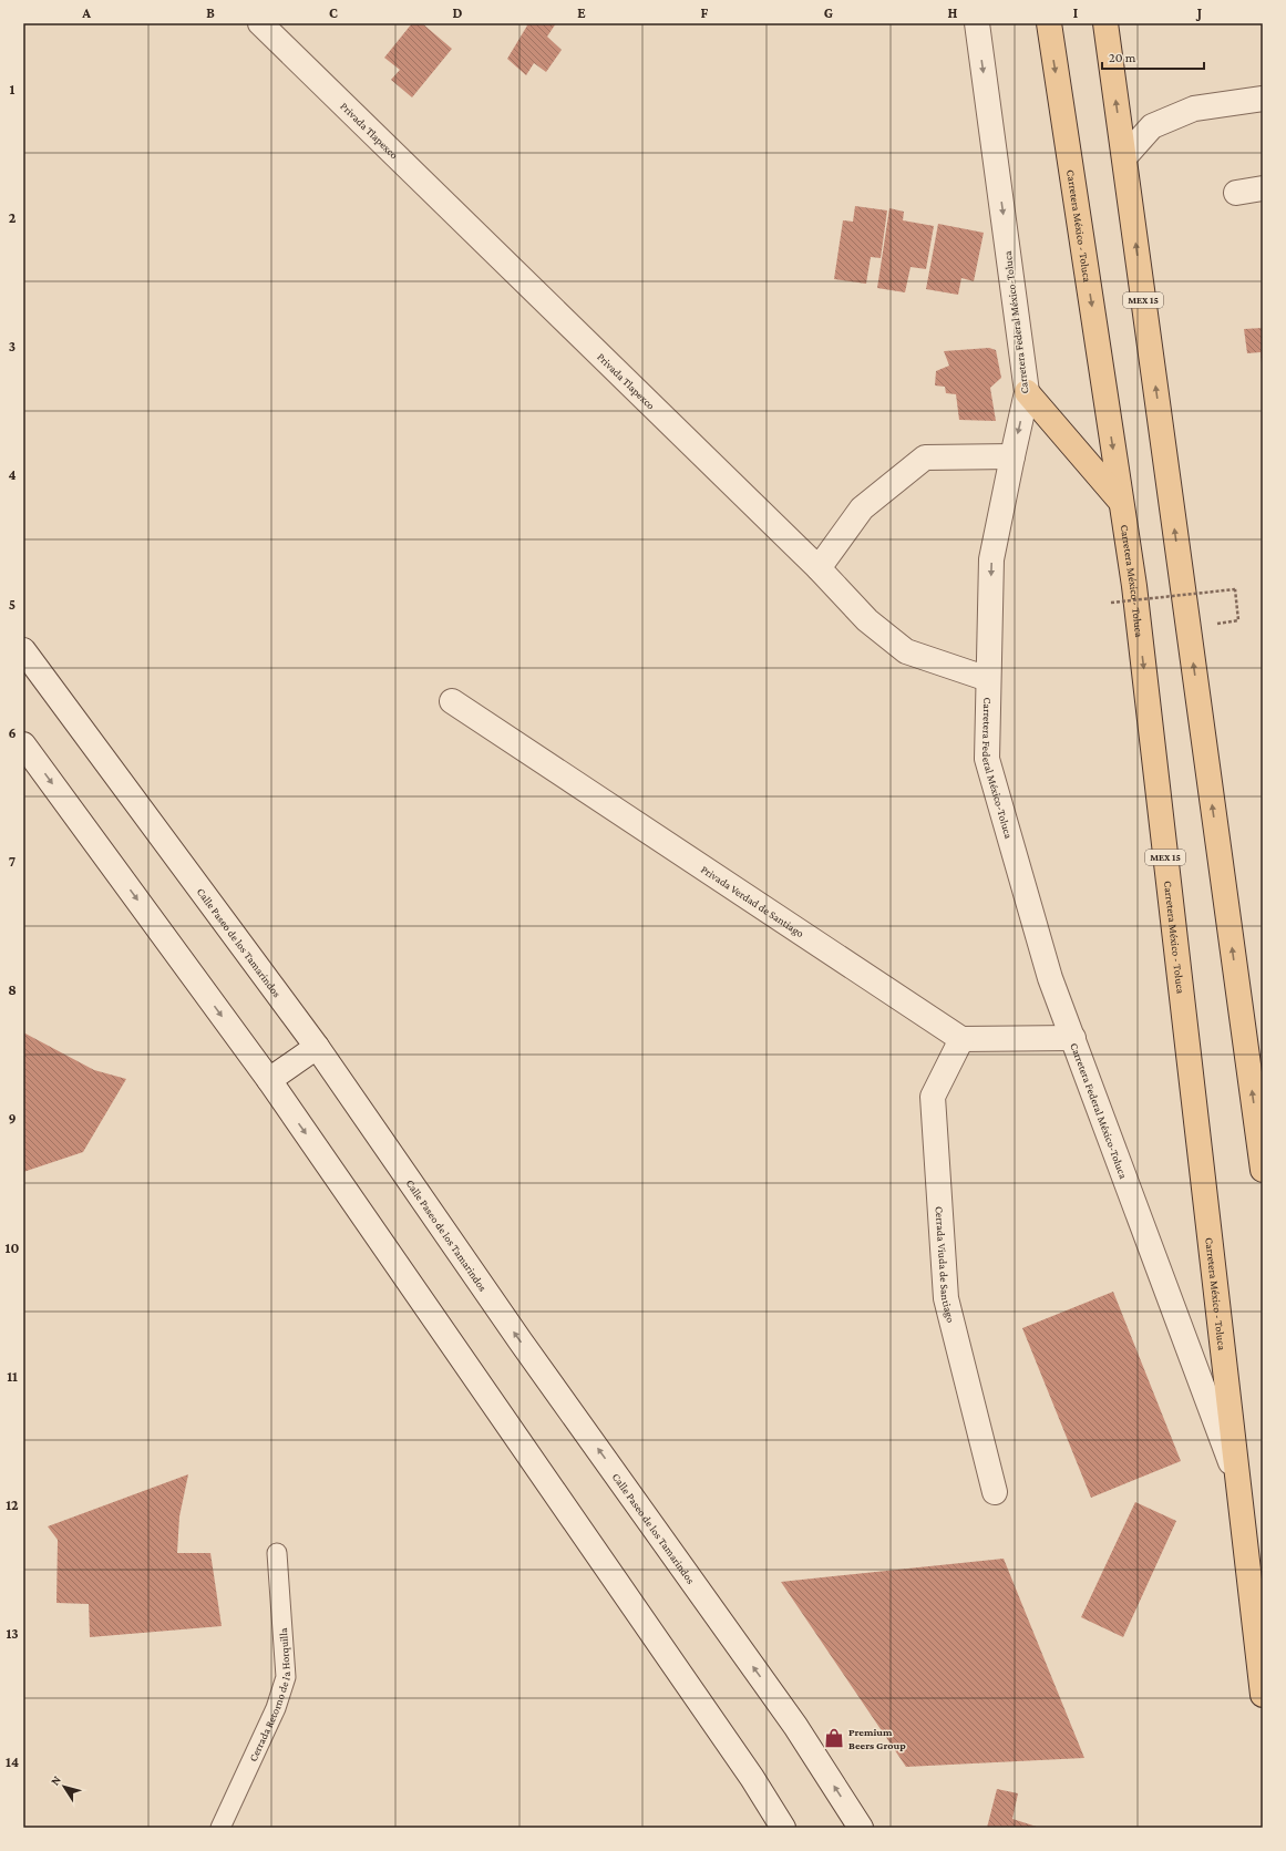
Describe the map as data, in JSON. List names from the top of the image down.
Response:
{
  "streets": {
    "main road": ["Carretera México - Toluca", "MEX 15"],
    "street": [
      "Privada Tlapexco",
      "Carretera Federal México-Toluca",
      "Privada Verdad de Santiago",
      "Calle Paseo de los Tamarindos",
      "Cerrada Viuda de Santiago"
    ],
    "lane": ["Cerrada Retorno de la Horquilla"]
  },
  "crossings": [
    ["Privada Tlapexco", "Carretera Federal México-Toluca"],
    ["Carretera México - Toluca", "Carretera Federal México-Toluca"],
    ["Privada Verdad de Santiago", "Cerrada Viuda de Santiago"]
  ],
  "one_way": ["Carretera Federal México-Toluca"],
  "places": {
    "shop": ["Premium Beers Group"]
  },
  "scale_bar": "20 m",
  "north": "top left",
  "grid": {
    "columns": [
      "A",
      "B",
      "C",
      "D",
      "E",
      "F",
      "G",
      "H",
      "I",
      "J"
    ],
    "rows": [
      "1",
      "2",
      "3",
      "4",
      "5",
      "6",
      "7",
      "8",
      "9",
      "10",
      "11",
      "12",
      "13",
      "14"
    ]
  }
}
